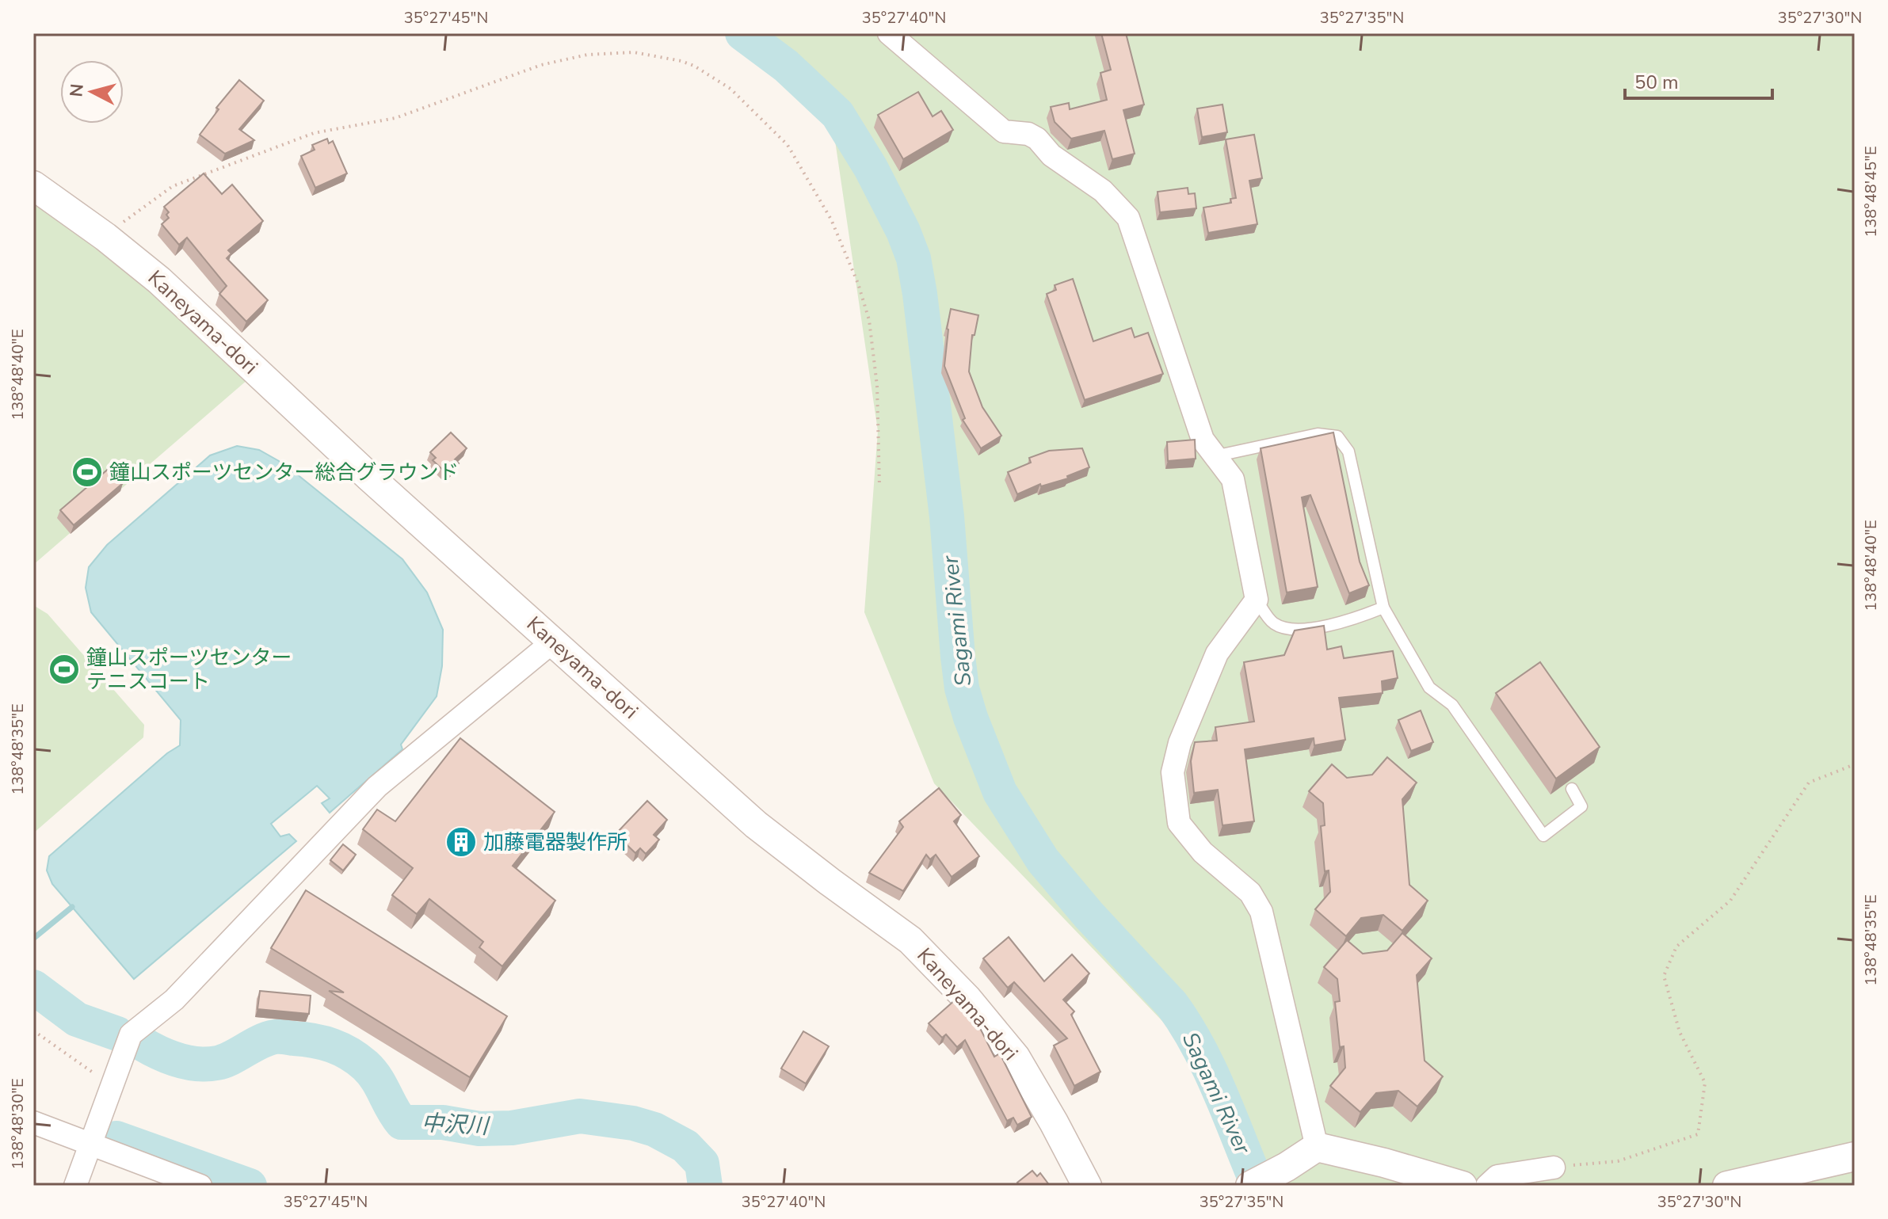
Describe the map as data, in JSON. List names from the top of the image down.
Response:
{
  "streets": {
    "street": ["Kaneyama-dori"]
  },
  "water": ["Sagami River", "中沢川"],
  "places": {
    "sports": ["鐘山スポーツセンター総合グラウンド", "鐘山スポーツセンター テニスコート"],
    "building": ["加藤電器製作所"]
  },
  "scale_bar": "50 m",
  "north": "left",
  "coordinates": [
    "35°27'45\"N",
    "35°27'40\"N",
    "35°27'35\"N",
    "35°27'30\"N",
    "138°48'45\"E",
    "138°48'40\"E",
    "138°48'35\"E",
    "138°48'30\"E"
  ]
}
